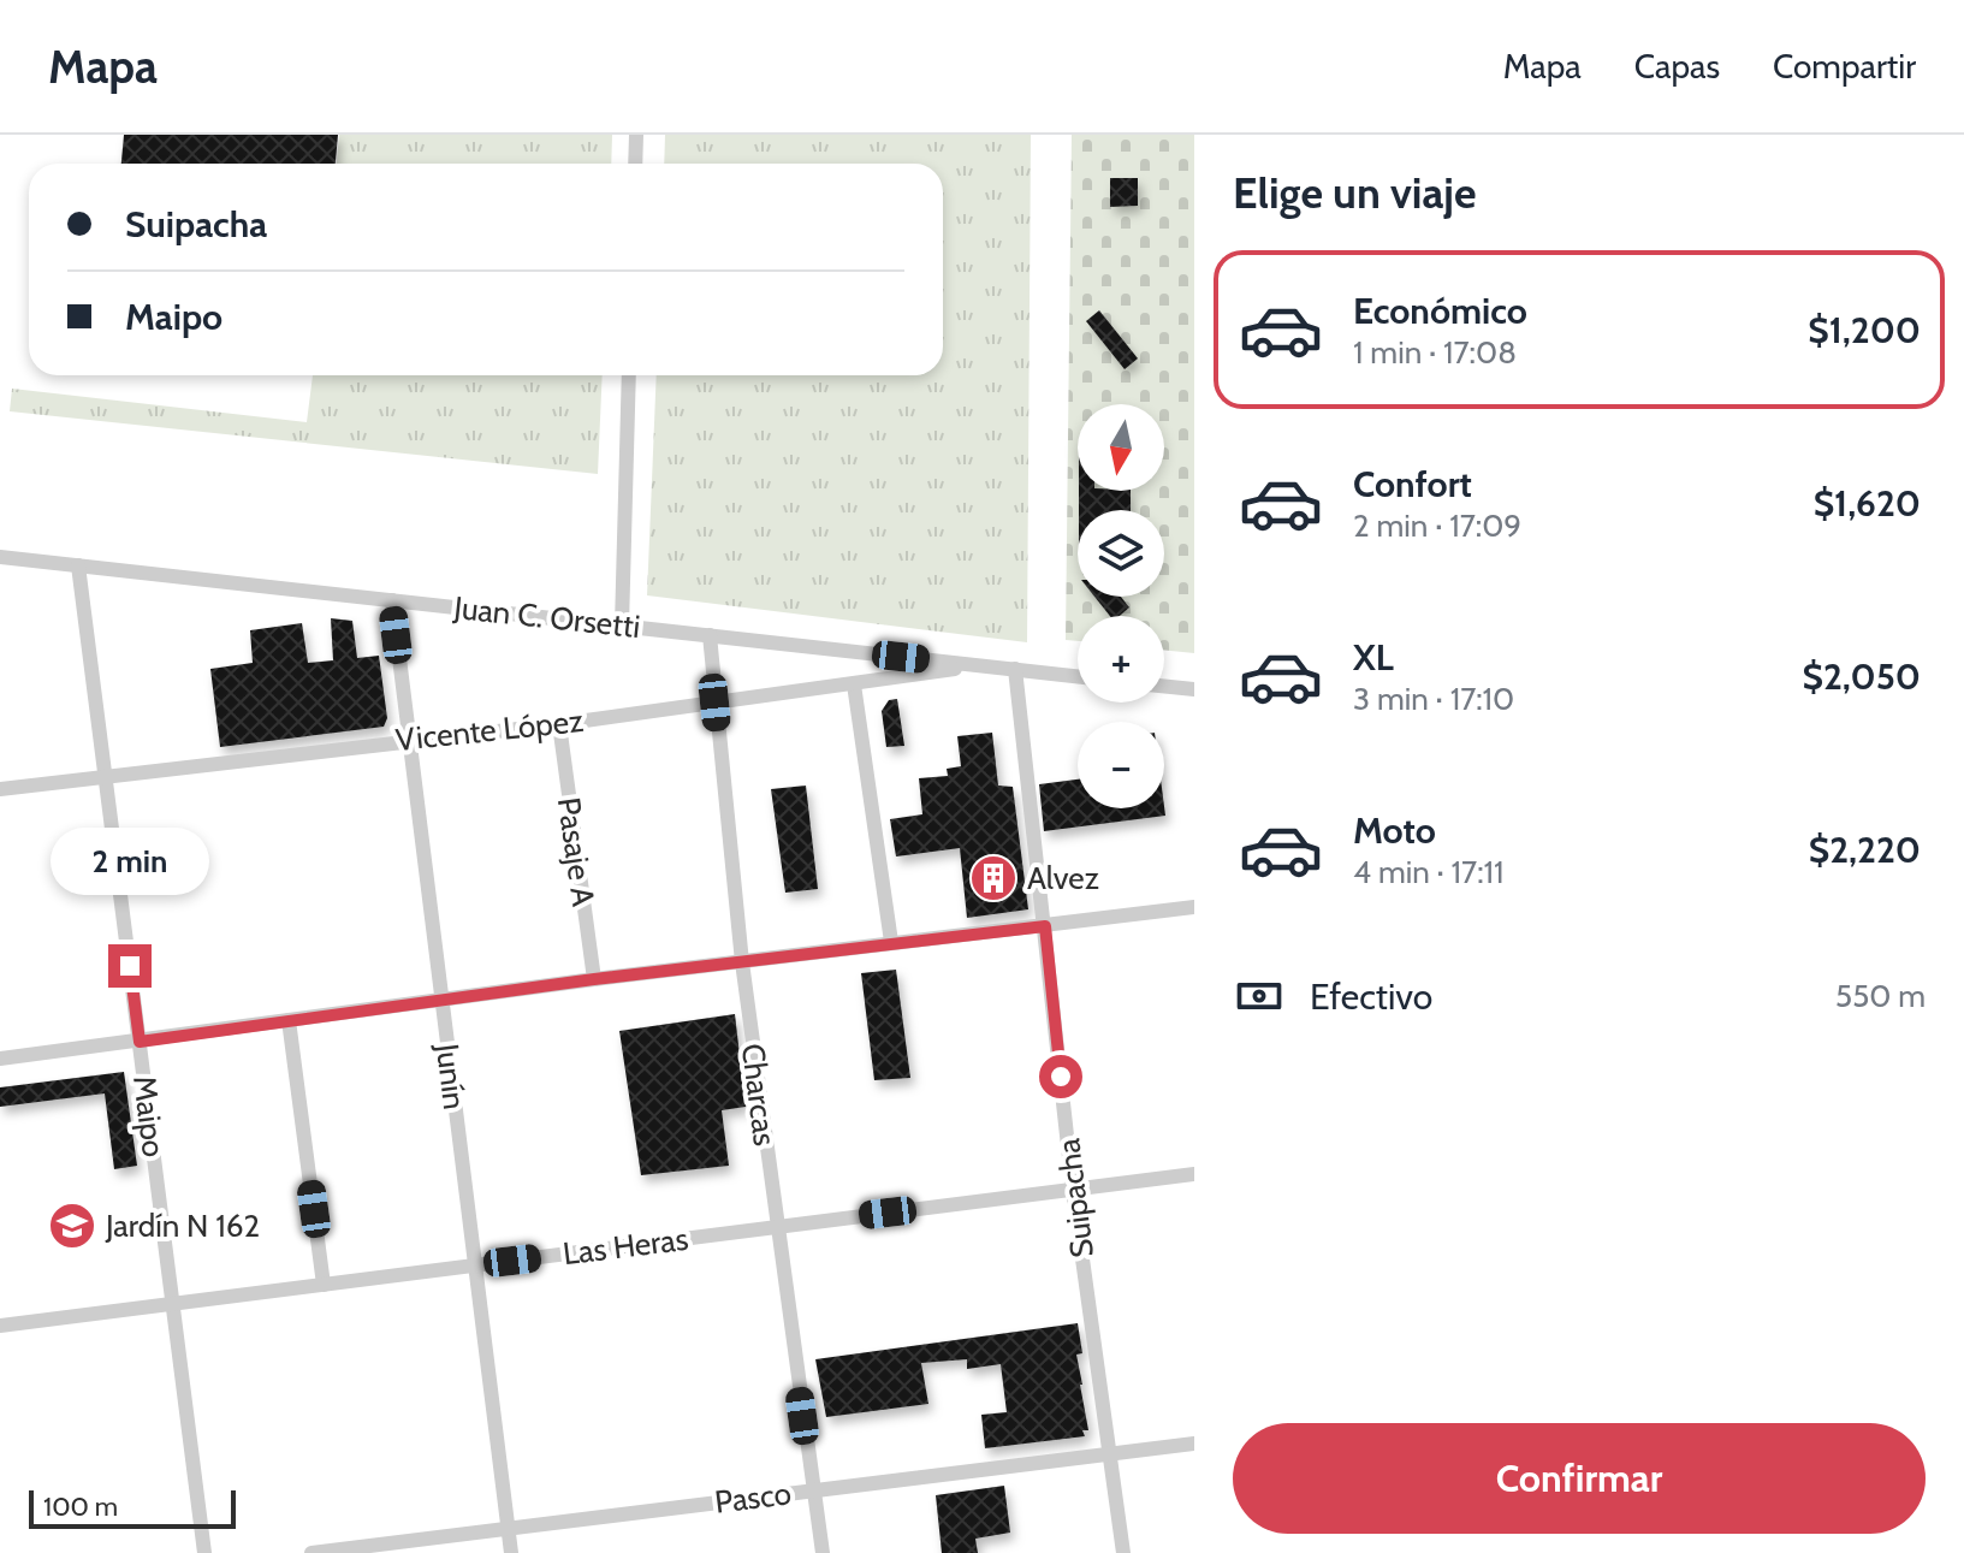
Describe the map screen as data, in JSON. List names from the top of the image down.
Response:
{
  "streets": {
    "street": [
      "Juan C. Orsetti",
      "Vicente López",
      "Pasaje A",
      "Junín",
      "Charcas",
      "Maipo",
      "Suipacha",
      "Las Heras",
      "Pasco"
    ]
  },
  "crossings": [
    ["Juan C. Orsetti", "Vicente López"],
    ["Juan C. Orsetti", "Junín"],
    ["Juan C. Orsetti", "Charcas"],
    ["Juan C. Orsetti", "Maipo"],
    ["Juan C. Orsetti", "Suipacha"],
    ["Vicente López", "Pasaje A"],
    ["Vicente López", "Junín"],
    ["Vicente López", "Charcas"],
    ["Vicente López", "Maipo"],
    ["Junín", "Las Heras"],
    ["Junín", "Pasco"],
    ["Charcas", "Las Heras"],
    ["Charcas", "Pasco"],
    ["Maipo", "Las Heras"],
    ["Suipacha", "Las Heras"],
    ["Suipacha", "Pasco"]
  ],
  "places": {
    "building": ["Alvez"],
    "school or university": ["Jardín N 162"]
  },
  "scale_bar": "100 m",
  "north": "bottom",
  "page": {
    "header": "Mapa",
    "nav": ["Mapa", "Capas", "Compartir"],
    "heading": "Elige un viaje",
    "banner": ["Suipacha", "Maipo"],
    "list": [
      {
        "name": "Económico",
        "note": "1 min · 17:08",
        "value": "$1,200"
      },
      {
        "name": "Confort",
        "note": "2 min · 17:09",
        "value": "$1,620"
      },
      {
        "name": "XL",
        "note": "3 min · 17:10",
        "value": "$2,050"
      },
      {
        "name": "Moto",
        "note": "4 min · 17:11",
        "value": "$2,220"
      }
    ],
    "map_buttons": ["+", "−"],
    "bubble": "2 min",
    "pay": ["Efectivo", "550 m"],
    "buttons": "Confirmar",
    "scale": "100 m"
  }
}
